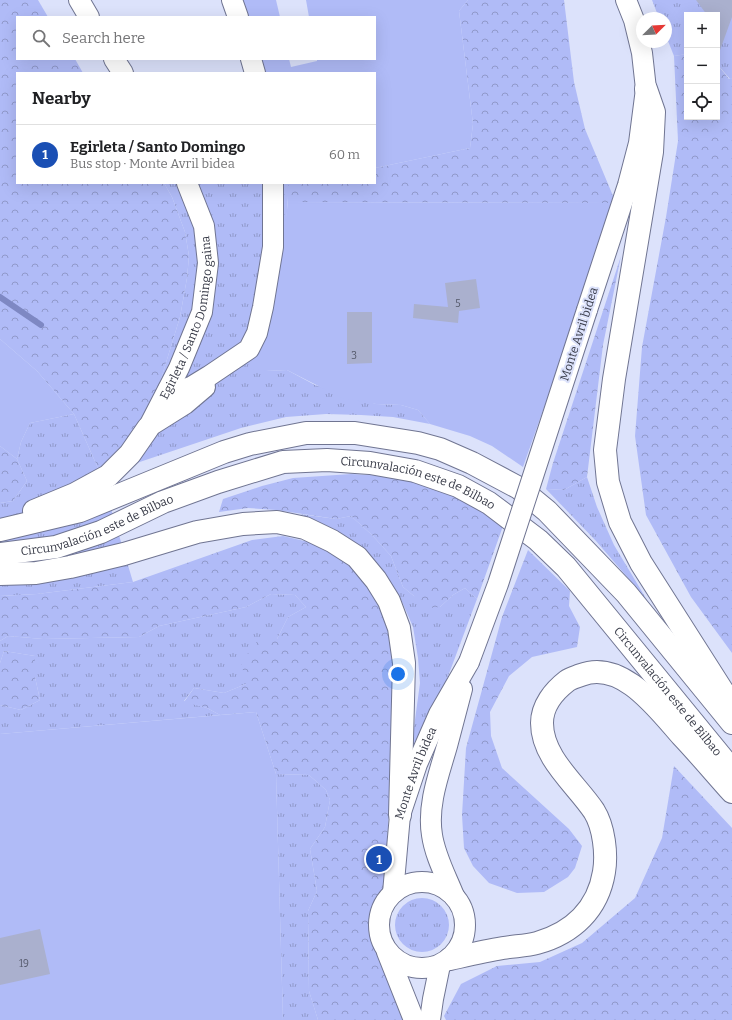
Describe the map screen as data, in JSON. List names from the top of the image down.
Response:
{
  "streets": {
    "main road": ["Circunvalación este de Bilbao"],
    "street": ["Egirleta / Santo Domingo gaina", "Monte Avril bidea"]
  },
  "house_numbers": ["5", "3", "19"],
  "north": "top right",
  "page": {
    "map_buttons": ["+", "−"],
    "search": "Search here",
    "heading": "Nearby",
    "list": [
      {
        "mark": "1",
        "name": "Egirleta / Santo Domingo",
        "note": "Bus stop · Monte Avril bidea",
        "value": "60 m"
      }
    ],
    "pins": "1"
  }
}
